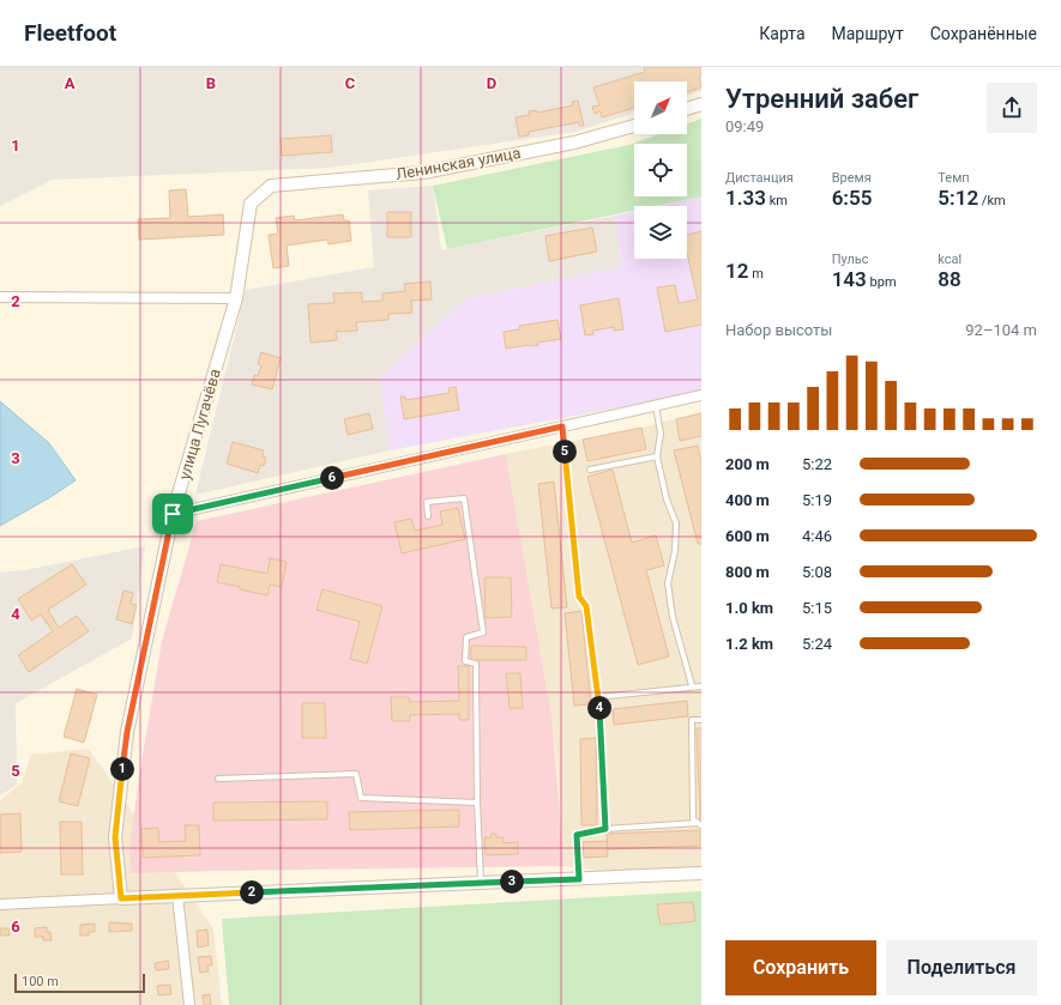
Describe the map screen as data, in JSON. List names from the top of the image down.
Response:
{
  "streets": {
    "street": ["Ленинская улица", "улица Пугачёва"]
  },
  "crossings": [
    ["Ленинская улица", "улица Пугачёва"]
  ],
  "scale_bar": "100 m",
  "north": "top right",
  "page": {
    "header": "Fleetfoot",
    "nav": ["Карта", "Маршрут", "Сохранённые"],
    "heading": ["Утренний забег", "09:49"],
    "stats": [
      ["Дистанция", "1.33 km"],
      ["Время", "6:55"],
      ["Темп", "5:12 /km"],
      ["12 m"],
      ["Пульс", "143 bpm"],
      ["kcal", "88"]
    ],
    "chart": ["Набор высоты", "92–104 m"],
    "pins": [
      "5",
      "6",
      "4",
      "1",
      "3",
      "2"
    ],
    "list": [
      {
        "name": "200 m",
        "note": "5:22"
      },
      {
        "name": "400 m",
        "note": "5:19"
      },
      {
        "name": "600 m",
        "note": "4:46"
      },
      {
        "name": "800 m",
        "note": "5:08"
      },
      {
        "name": "1.0 km",
        "note": "5:15"
      },
      {
        "name": "1.2 km",
        "note": "5:24"
      }
    ],
    "buttons": ["Сохранить", "Поделиться"],
    "scale": "100 m"
  },
  "grid": {
    "columns": [
      "A",
      "B",
      "C",
      "D"
    ],
    "rows": [
      "1",
      "2",
      "3",
      "4",
      "5",
      "6"
    ]
  }
}
